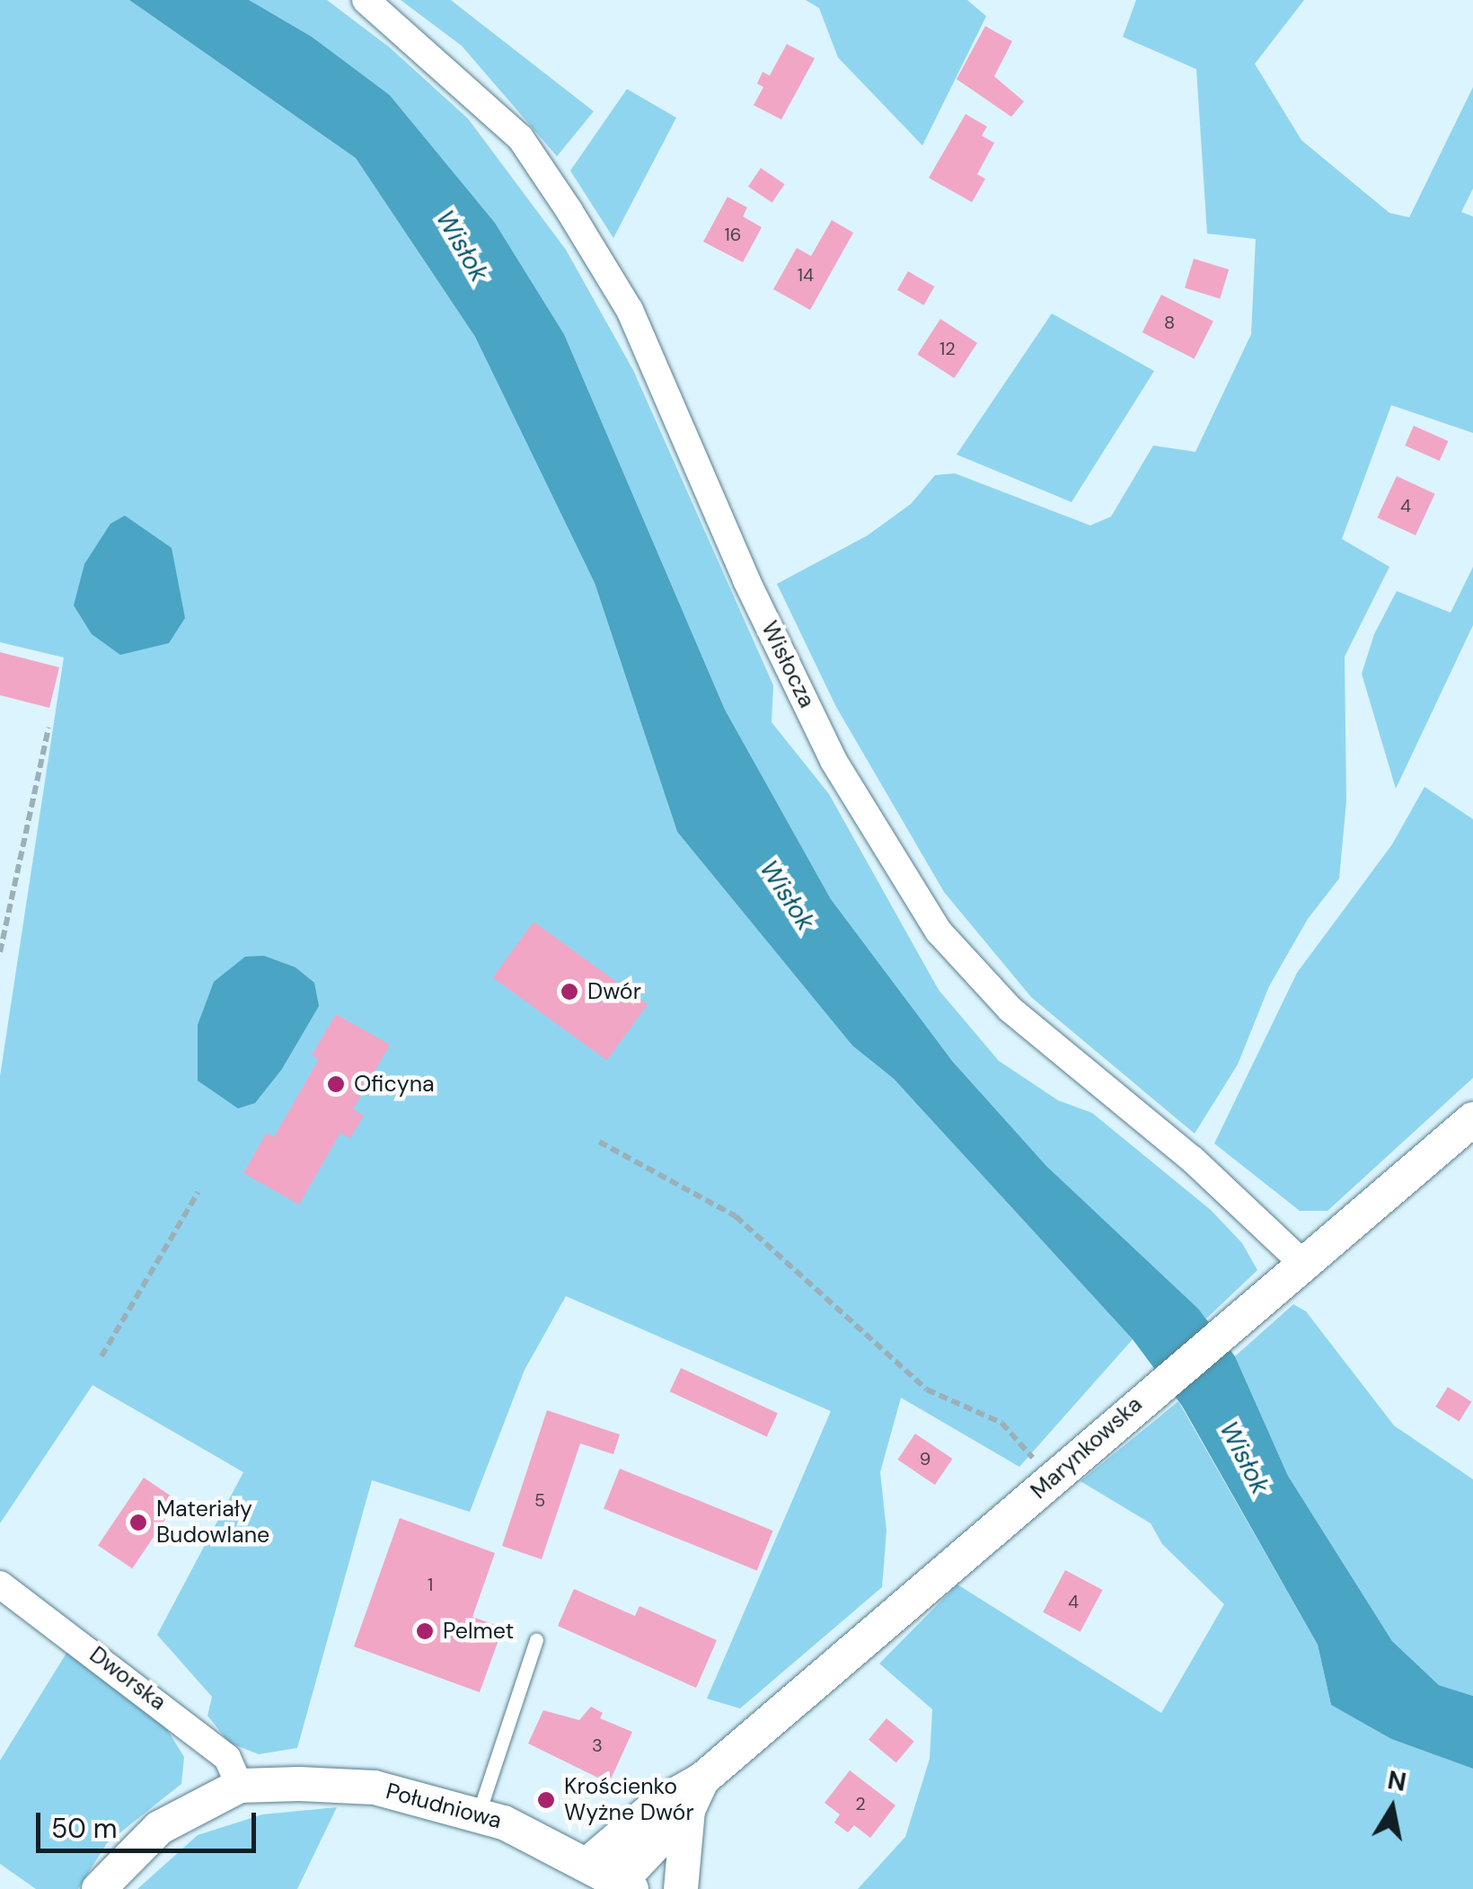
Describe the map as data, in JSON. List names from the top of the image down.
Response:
{
  "streets": {
    "street": [
      "Wisłocza",
      "Marynkowska",
      "Dworska",
      "Południowa"
    ]
  },
  "crossings": [
    ["Wisłocza", "Marynkowska"],
    ["Marynkowska", "Południowa"],
    ["Dworska", "Południowa"]
  ],
  "water": ["Wisłok"],
  "places": [
    "Dwór",
    "Oficyna",
    "Materiały Budowlane",
    "Pelmet",
    "Krościenko Wyżne Dwór"
  ],
  "house_numbers": [
    "16",
    "14",
    "8",
    "12",
    "4",
    "9",
    "5",
    "1",
    "4",
    "3",
    "2"
  ],
  "scale_bar": "50 m",
  "north": "top"
}
